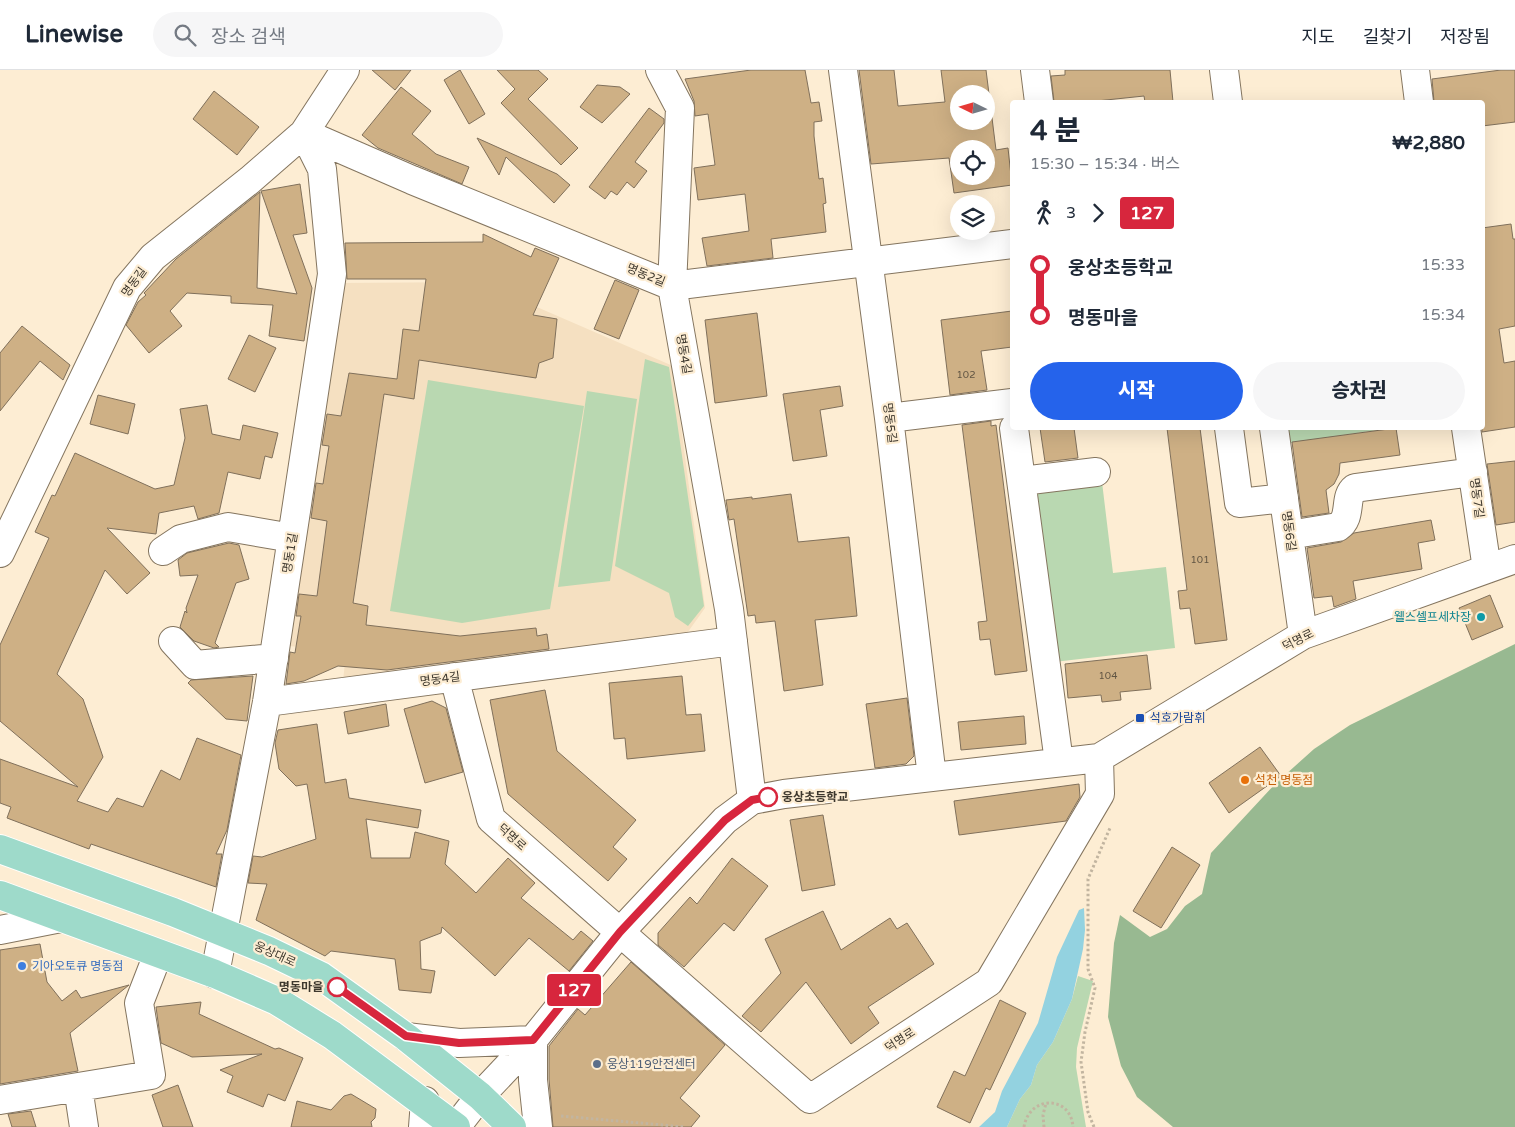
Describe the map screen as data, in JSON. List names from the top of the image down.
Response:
{
  "streets": {
    "main road": ["웅상대로"],
    "street": [
      "명동2길",
      "명동길",
      "명동4길",
      "명동5길",
      "명동7길",
      "명동6길",
      "명동1길",
      "덕명로"
    ]
  },
  "crossings": [
    ["명동2길", "명동길"],
    ["명동2길", "명동4길"],
    ["명동2길", "명동5길"],
    ["명동2길", "명동1길"],
    ["명동길", "명동1길"],
    ["명동4길", "명동1길"],
    ["명동4길", "덕명로"],
    ["명동5길", "덕명로"],
    ["명동7길", "덕명로"],
    ["명동6길", "덕명로"],
    ["명동1길", "웅상대로"],
    ["덕명로", "웅상대로"]
  ],
  "places": {
    "other": [
      "웰스셀프세차장",
      "석천 명동점",
      "웅상초등학교",
      "기아오토큐 명동점",
      "명동마을",
      "웅상119안전센터"
    ],
    "transit": ["석호가람휘"]
  },
  "lines": ["bus line 127"],
  "house_numbers": ["102", "101", "104"],
  "north": "left",
  "page": {
    "header": "Linewise",
    "search": "장소 검색",
    "nav": ["지도", "길찾기", "저장됨"],
    "on_map": "127",
    "heading": ["4 분", "15:30 – 15:34 · 버스", "₩2,880"],
    "legs": ["3", "127"],
    "list": [
      {
        "name": "웅상초등학교",
        "value": "15:33"
      },
      {
        "name": "명동마을",
        "value": "15:34"
      }
    ],
    "buttons": ["시작", "승차권"]
  }
}
